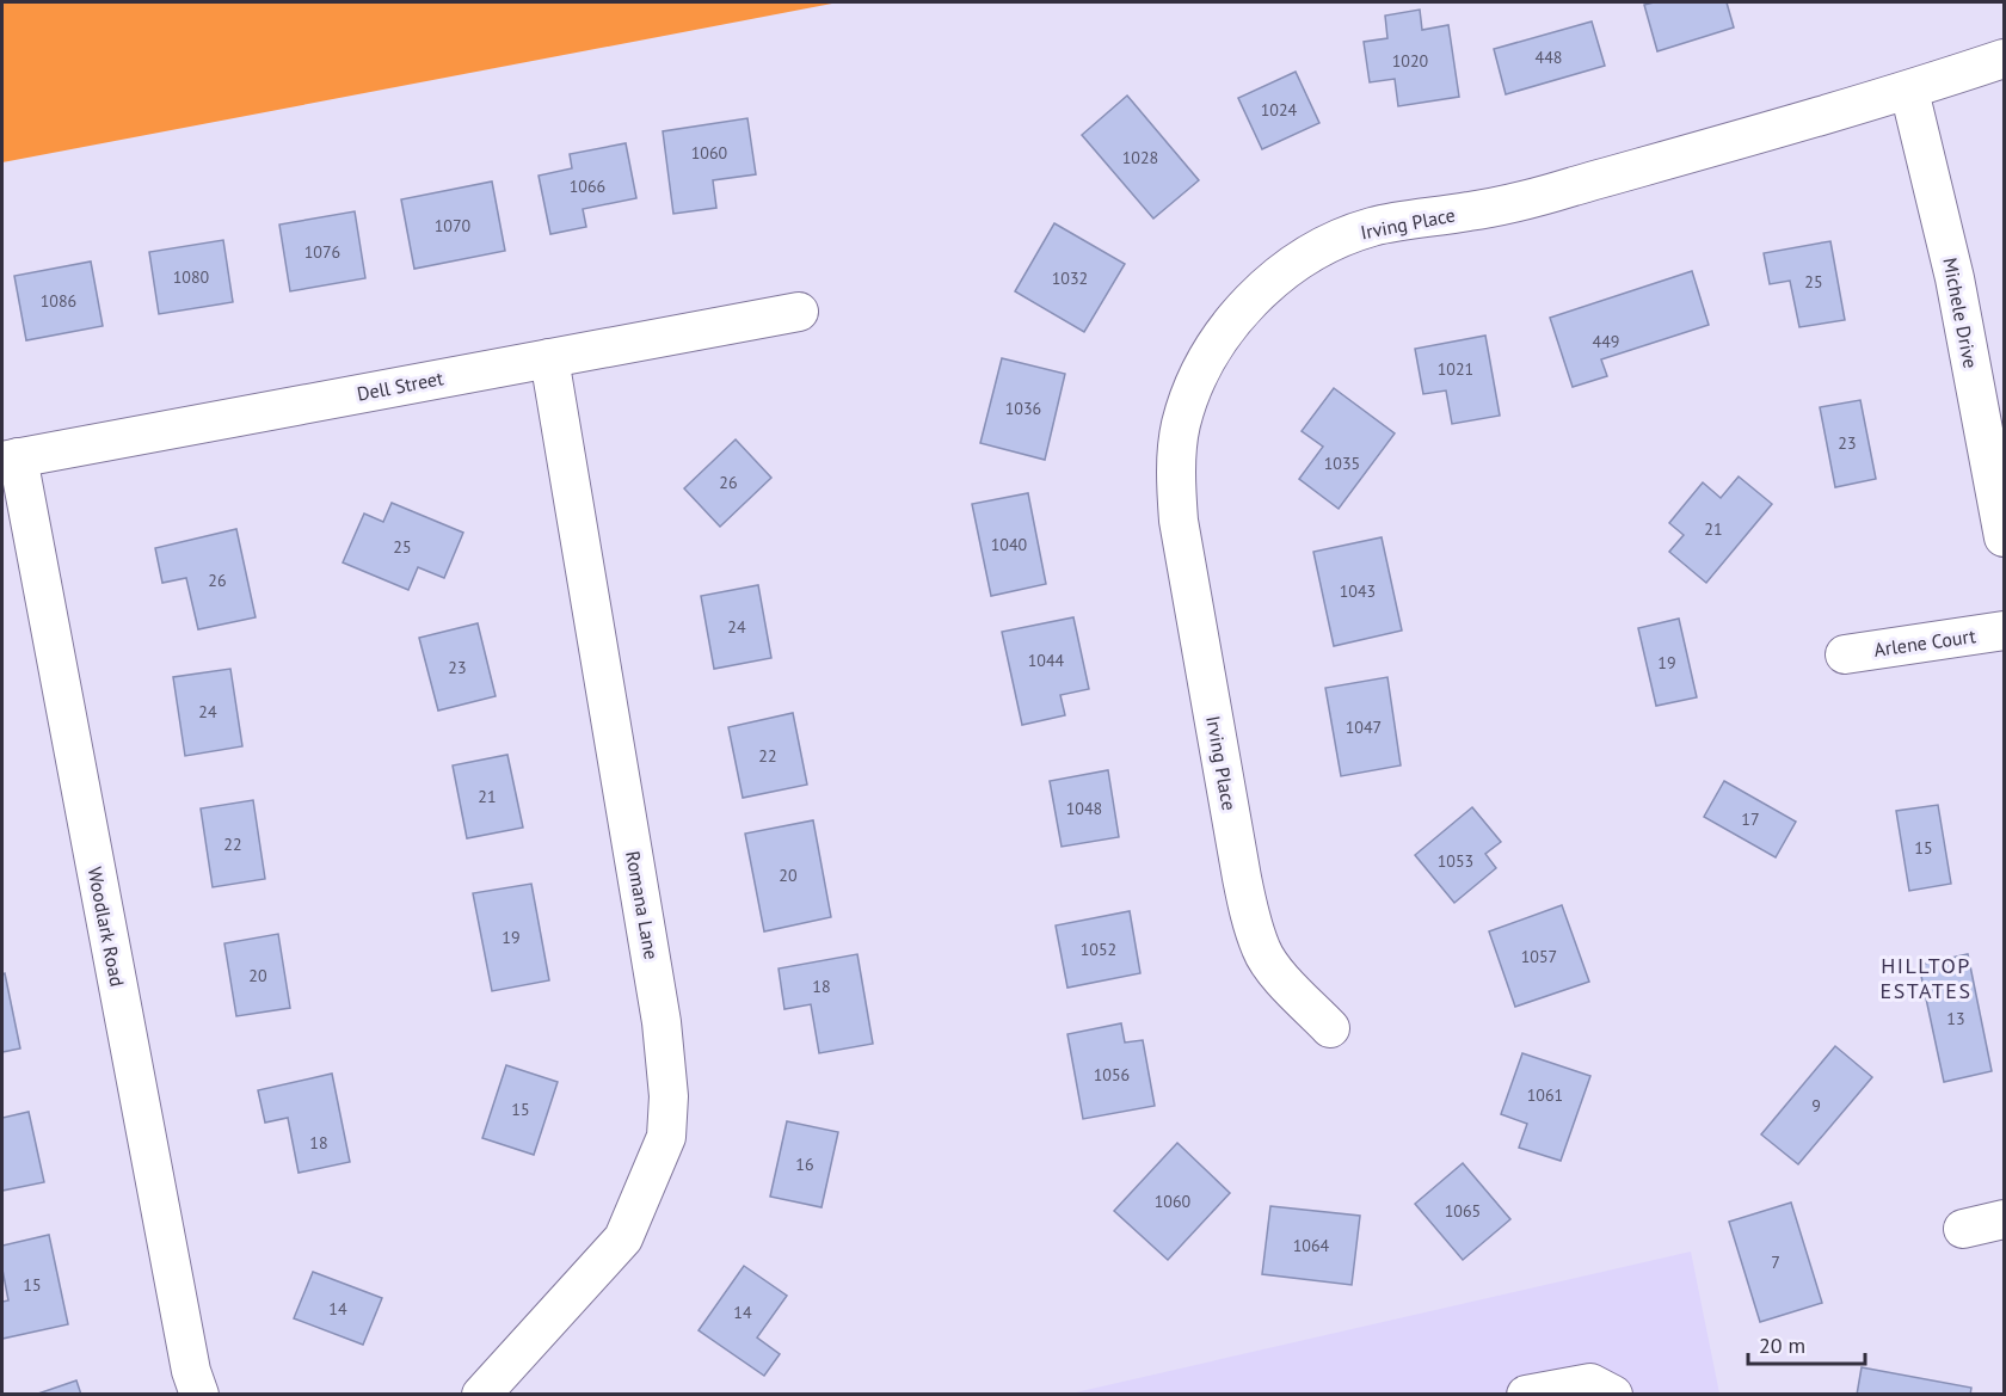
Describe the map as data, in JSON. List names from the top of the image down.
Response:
{
  "streets": {
    "street": [
      "Irving Place",
      "Michele Drive",
      "Dell Street",
      "Arlene Court",
      "Romana Lane",
      "Woodlark Road"
    ]
  },
  "crossings": [
    ["Irving Place", "Michele Drive"],
    ["Dell Street", "Romana Lane"],
    ["Dell Street", "Woodlark Road"]
  ],
  "districts": ["HILLTOP ESTATES"],
  "house_numbers": [
    "448",
    "1020",
    "1024",
    "1060",
    "1028",
    "1066",
    "1070",
    "1076",
    "1080",
    "1032",
    "25",
    "1086",
    "449",
    "1021",
    "1036",
    "23",
    "1035",
    "26",
    "21",
    "1040",
    "25",
    "26",
    "1043",
    "24",
    "1044",
    "19",
    "23",
    "24",
    "1047",
    "22",
    "21",
    "1048",
    "17",
    "22",
    "15",
    "1053",
    "20",
    "19",
    "1052",
    "1057",
    "20",
    "18",
    "13",
    "1056",
    "1061",
    "9",
    "15",
    "18",
    "16",
    "1060",
    "1065",
    "1064",
    "7",
    "15",
    "14",
    "14"
  ],
  "scale_bar": "20 m"
}
